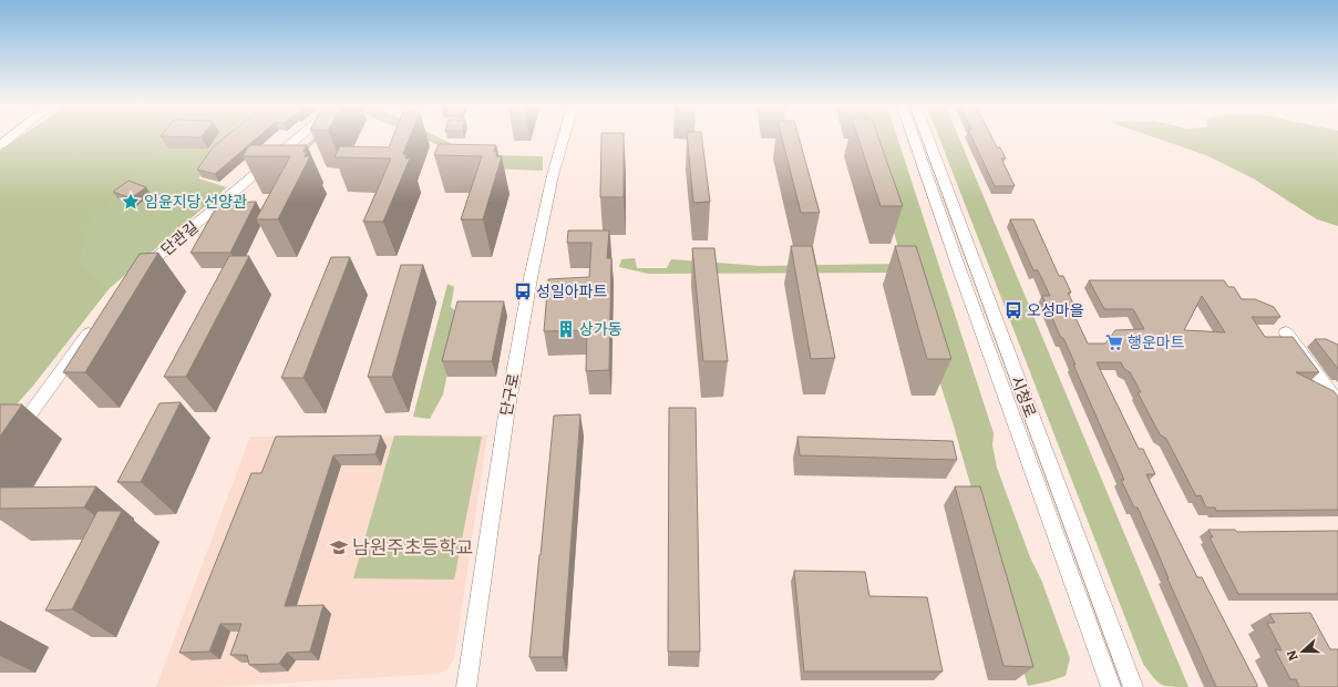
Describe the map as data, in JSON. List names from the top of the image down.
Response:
{
  "streets": {
    "street": ["단관길", "단구로", "시청로"]
  },
  "places": {
    "place": ["임윤지당 선양관"],
    "bus stop": ["성일아파트", "오성마을"],
    "building": ["상가동"],
    "supermarket": ["행운마트"],
    "school or university": ["남원주초등학교"]
  },
  "north": "left"
}
